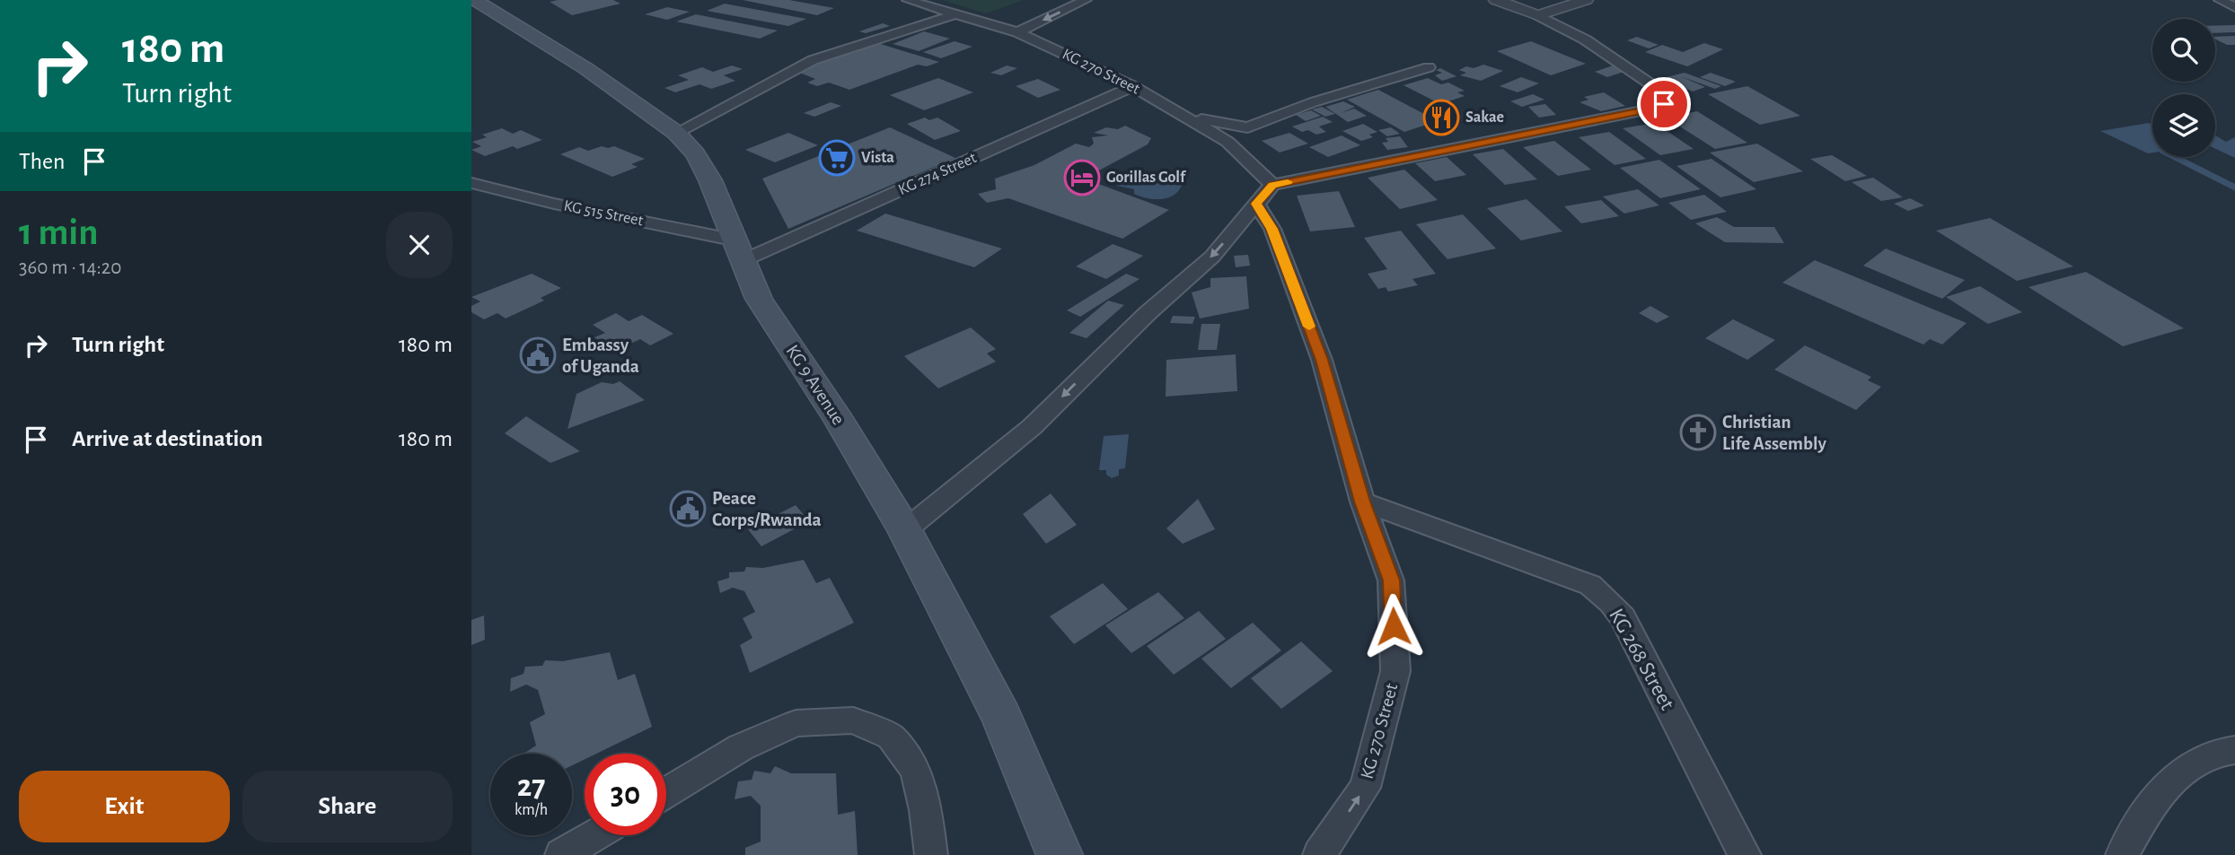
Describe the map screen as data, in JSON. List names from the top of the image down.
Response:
{
  "streets": {
    "main road": ["KG 9 Avenue"],
    "street": [
      "KG 270 Street",
      "KG 274 Street",
      "KG 515 Street",
      "KG 268 Street"
    ]
  },
  "crossings": [
    ["KG 270 Street", "KG 274 Street"],
    ["KG 270 Street", "KG 268 Street"],
    ["KG 274 Street", "KG 515 Street"],
    ["KG 274 Street", "KG 9 Avenue"],
    ["KG 515 Street", "KG 9 Avenue"]
  ],
  "places": {
    "restaurant": ["Sakae"],
    "supermarket": ["Vista"],
    "hotel": ["Gorillas Golf"],
    "public building": ["Embassy of Uganda", "Peace Corps/Rwanda"],
    "church": ["Christian Life Assembly"]
  },
  "page": {
    "turn": ["180 m", "Turn right"],
    "then": "Then",
    "heading": ["1 min", "360 m · 14:20"],
    "list": [
      {
        "name": "Turn right",
        "value": "180 m"
      },
      {
        "name": "Arrive at destination",
        "value": "180 m"
      }
    ],
    "speed": "27 km/h",
    "limit": "30",
    "buttons": ["Exit", "Share"]
  }
}
